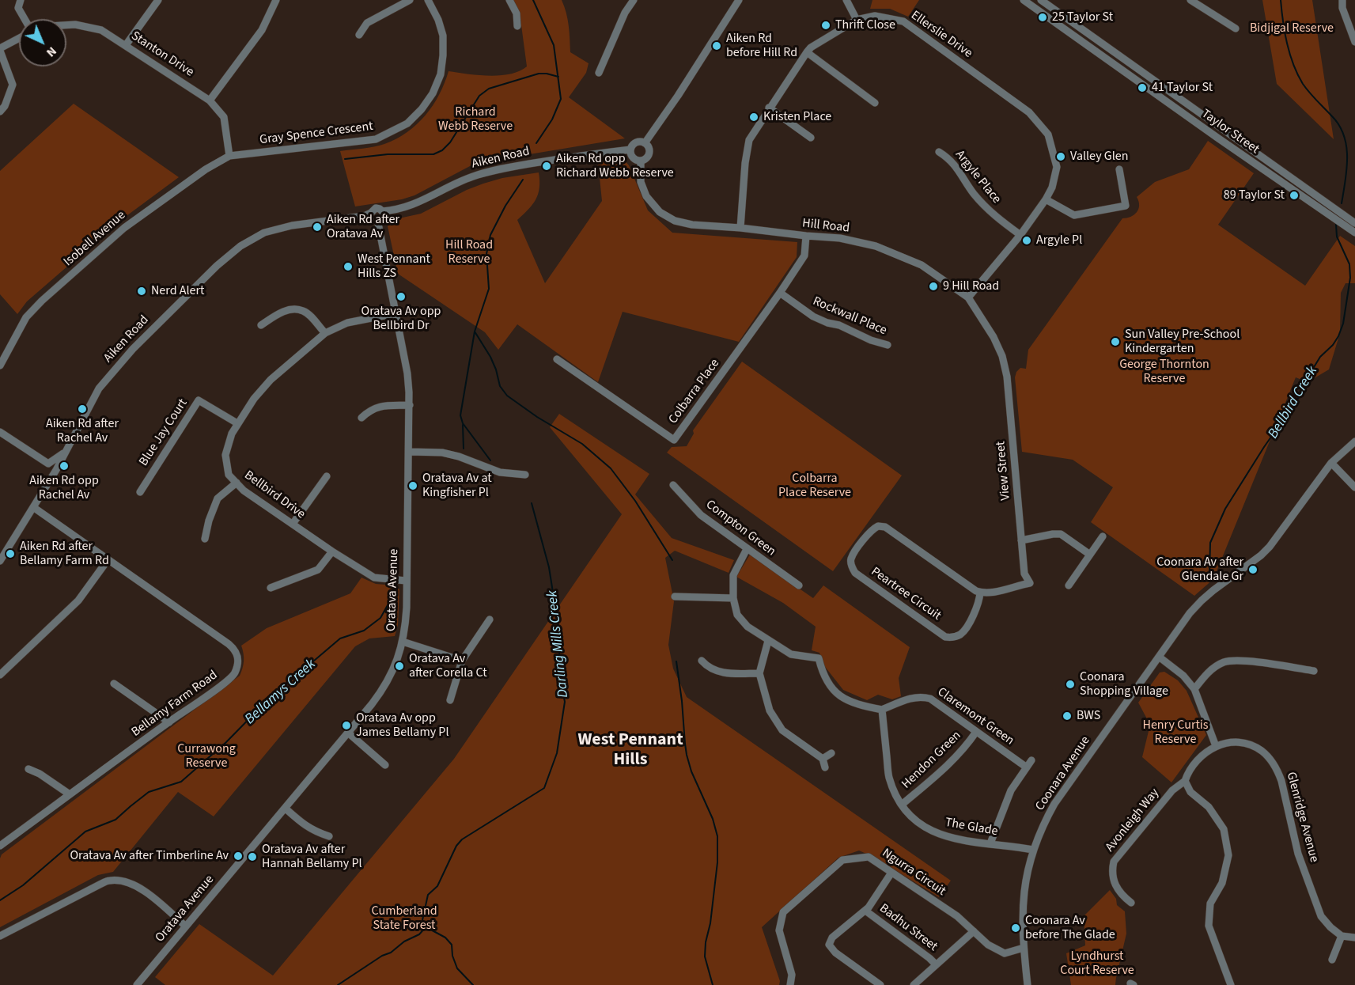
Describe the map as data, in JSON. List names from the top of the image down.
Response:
{
  "streets": {
    "street": [
      "Ellerslie Drive",
      "Stanton Drive",
      "Taylor Street",
      "Gray Spence Crescent",
      "Aiken Road",
      "Argyle Place",
      "Hill Road",
      "Isobell Avenue",
      "Rockwall Place",
      "Colbarra Place",
      "Blue Jay Court",
      "View Street",
      "Bellbird Drive",
      "Compton Green",
      "Oratava Avenue",
      "Peartree Circuit",
      "Bellamy Farm Road",
      "Claremont Green",
      "Hendon Green",
      "Coonara Avenue",
      "Glenridge Avenue",
      "Avonleigh Way",
      "The Glade",
      "Ngurra Circuit",
      "Badhu Street"
    ]
  },
  "crossings": [
    ["Ellerslie Drive", "Argyle Place"],
    ["Ellerslie Drive", "Hill Road"],
    ["Stanton Drive", "Gray Spence Crescent"],
    ["Stanton Drive", "Isobell Avenue"],
    ["Gray Spence Crescent", "Isobell Avenue"],
    ["Aiken Road", "Hill Road"],
    ["Aiken Road", "Oratava Avenue"],
    ["Aiken Road", "Bellamy Farm Road"],
    ["Hill Road", "Colbarra Place"],
    ["Hill Road", "View Street"],
    ["Rockwall Place", "Colbarra Place"],
    ["Blue Jay Court", "Bellbird Drive"],
    ["View Street", "Peartree Circuit"],
    ["Bellbird Drive", "Oratava Avenue"],
    ["Claremont Green", "Hendon Green"],
    ["Claremont Green", "The Glade"],
    ["Hendon Green", "The Glade"],
    ["Coonara Avenue", "The Glade"],
    ["Coonara Avenue", "Ngurra Circuit"],
    ["Glenridge Avenue", "Avonleigh Way"]
  ],
  "districts": ["West Pennant Hills"],
  "water": ["Bellbird Creek", "Darling Mills Creek", "Bellamys Creek"],
  "parks": [
    "Bidjigal Reserve",
    "Richard Webb Reserve",
    "Hill Road Reserve",
    "George Thornton Reserve",
    "Colbarra Place Reserve",
    "Henry Curtis Reserve",
    "Currawong Reserve",
    "Cumberland State Forest",
    "Lyndhurst Court Reserve"
  ],
  "places": [
    "25 Taylor St",
    "Thrift Close",
    "Aiken Rd before Hill Rd",
    "41 Taylor St",
    "Kristen Place",
    "Valley Glen",
    "Aiken Rd opp Richard Webb Reserve",
    "89 Taylor St",
    "Aiken Rd after Oratava Av",
    "Argyle Pl",
    "West Pennant Hills ZS",
    "9 Hill Road",
    "Nerd Alert",
    "Oratava Av opp Bellbird Dr",
    "Sun Valley Pre-School Kindergarten",
    "Aiken Rd after Rachel Av",
    "Aiken Rd opp Rachel Av",
    "Oratava Av at Kingfisher Pl",
    "Aiken Rd after Bellamy Farm Rd",
    "Coonara Av after Glendale Gr",
    "Oratava Av after Corella Ct",
    "Coonara Shopping Village",
    "BWS",
    "Oratava Av opp James Bellamy Pl",
    "Oratava Av after Timberline Av",
    "Oratava Av after Hannah Bellamy Pl",
    "Coonara Av before The Glade"
  ],
  "north": "bottom right"
}
